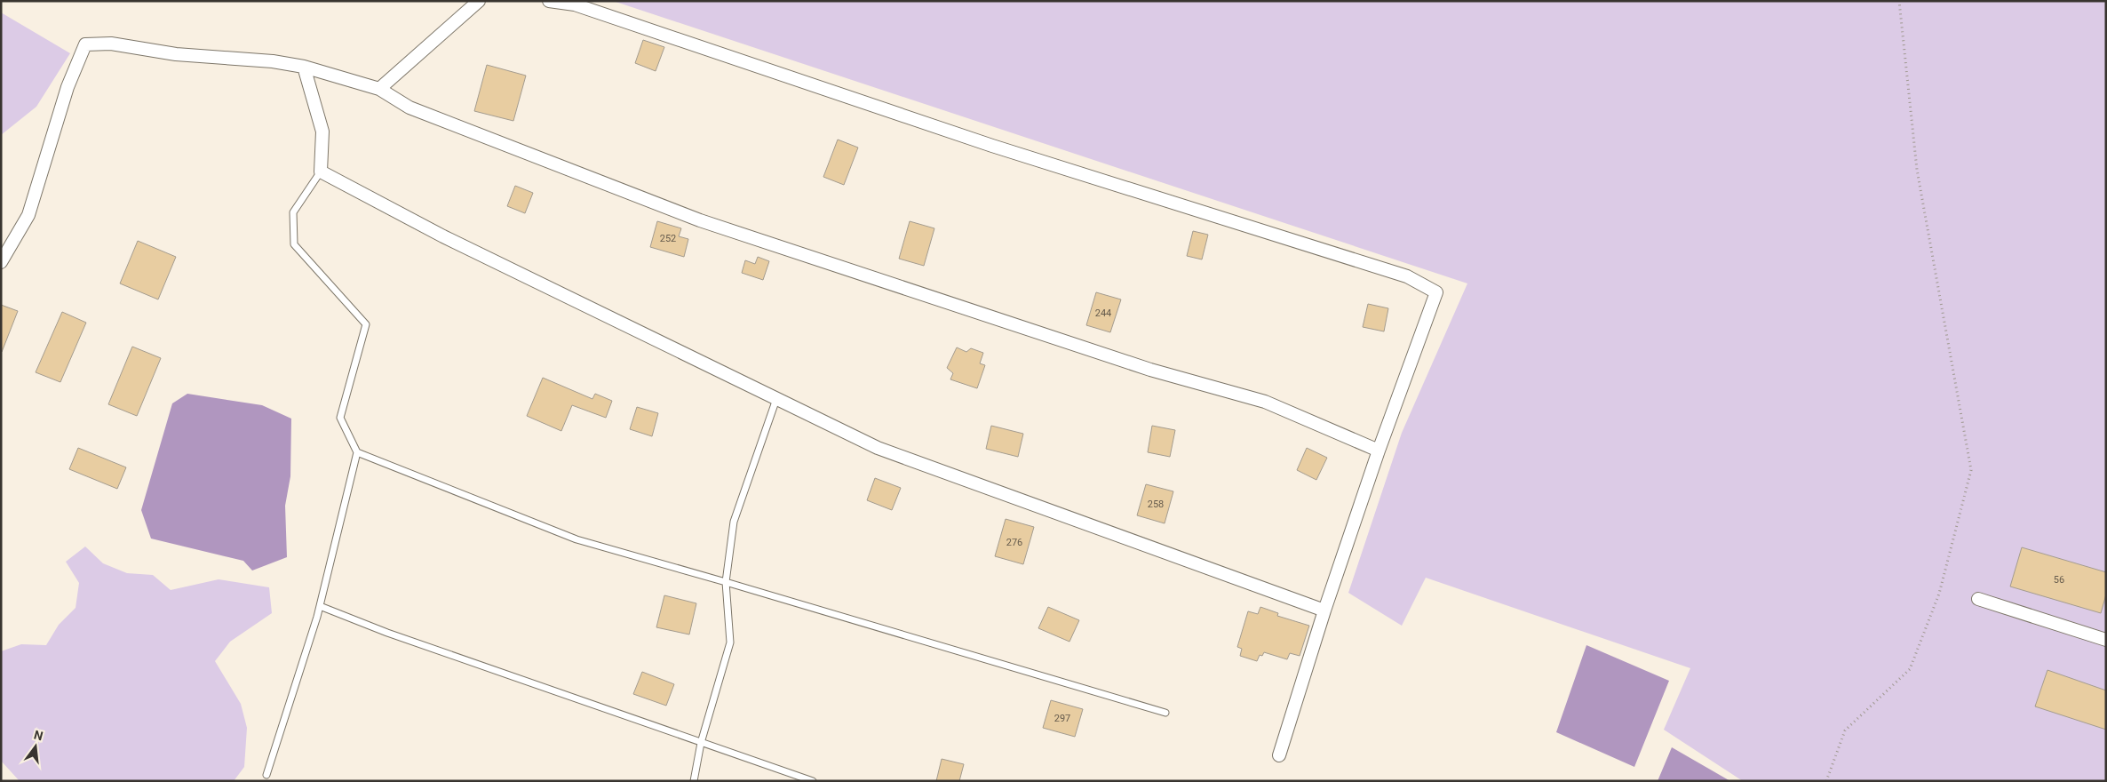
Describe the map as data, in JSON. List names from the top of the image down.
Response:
{
  "house_numbers": [
    "252",
    "244",
    "258",
    "276",
    "56",
    "297"
  ],
  "north": "top"
}
